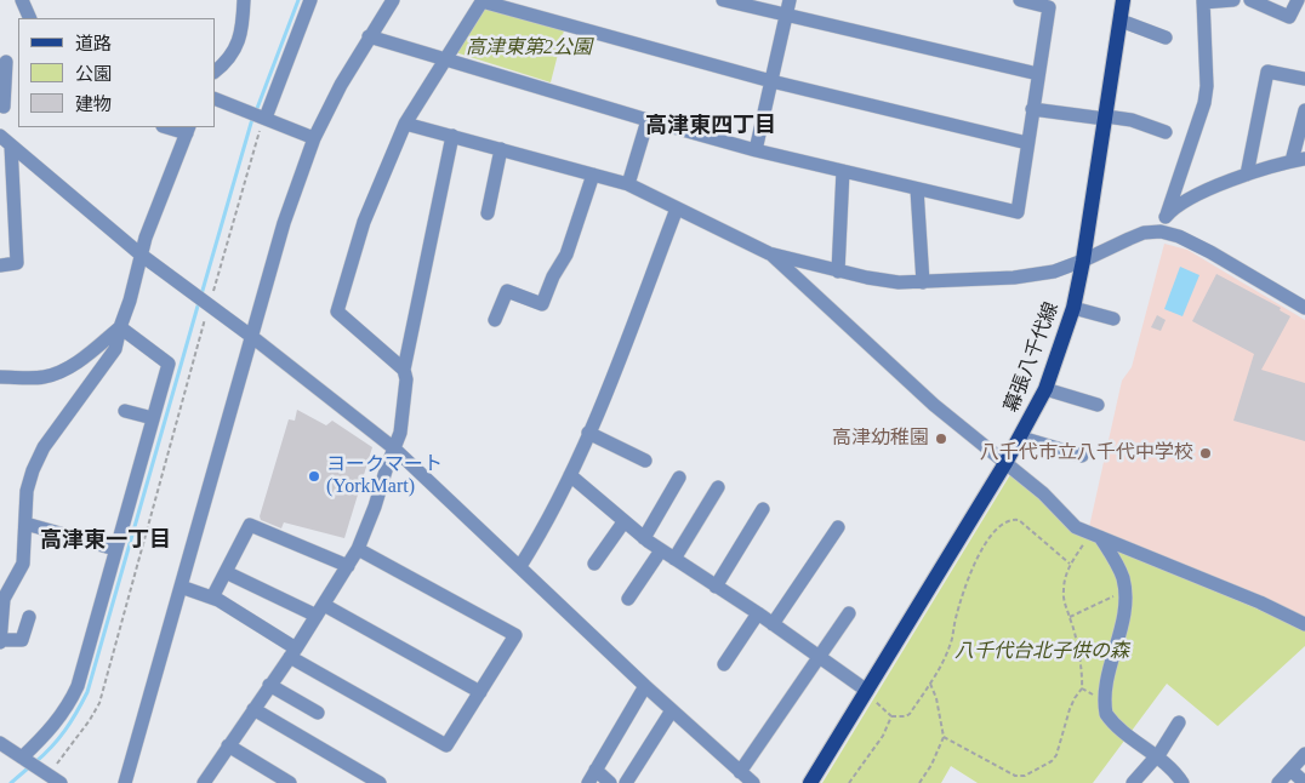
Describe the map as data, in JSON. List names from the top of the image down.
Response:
{
  "streets": {
    "main road": ["幕張八千代線"]
  },
  "districts": ["高津東四丁目", "高津東一丁目"],
  "parks": ["高津東第2公園", "八千代台北子供の森"],
  "places": ["高津幼稚園", "八千代市立八千代中学校", "ヨークマート (YorkMart)"],
  "legend": ["道路", "公園", "建物"]
}
